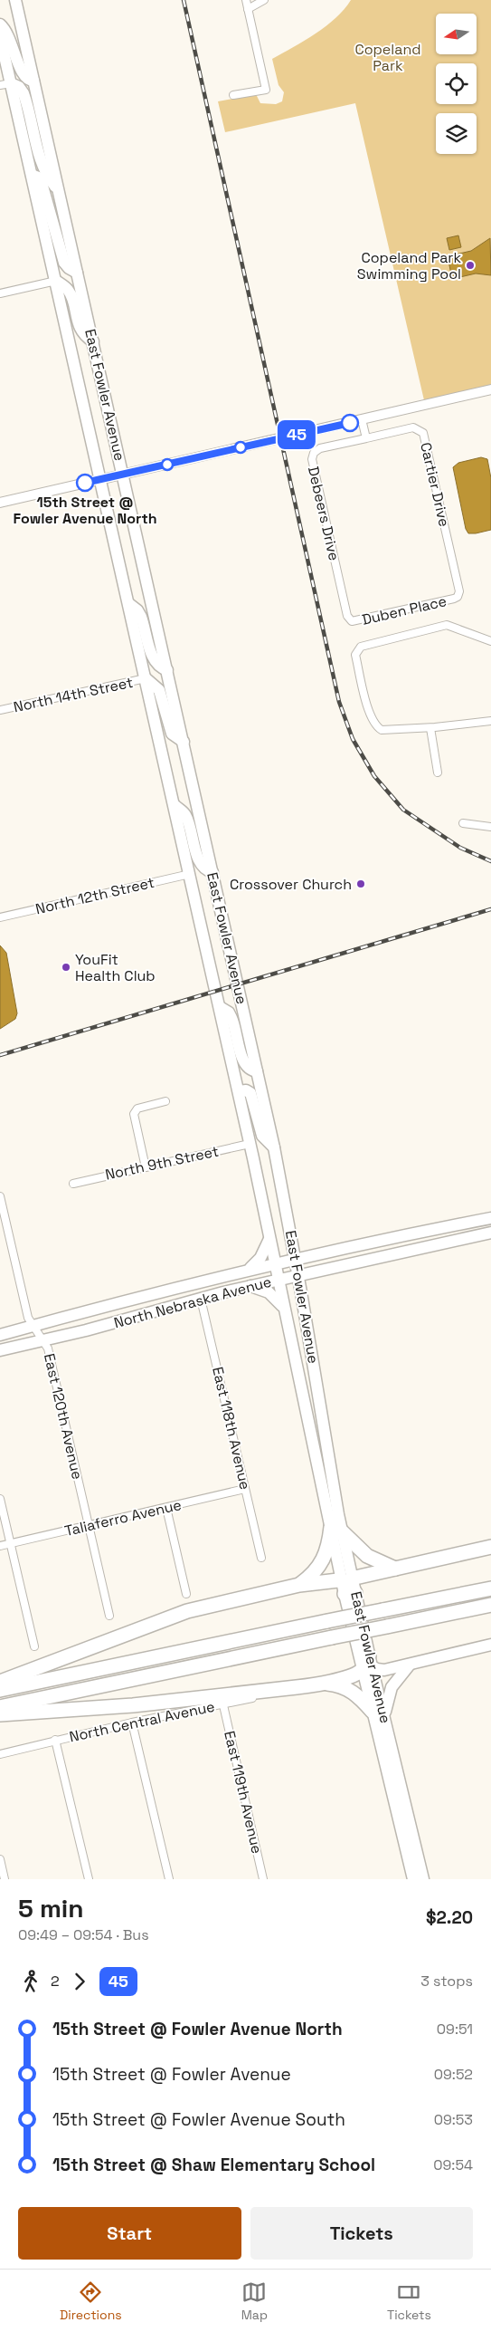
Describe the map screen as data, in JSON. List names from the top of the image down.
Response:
{
  "streets": {
    "main road": ["East Fowler Avenue", "North Nebraska Avenue"],
    "street": [
      "Cartier Drive",
      "Debeers Drive",
      "Duben Place",
      "North 14th Street",
      "North 12th Street",
      "North 9th Street",
      "East 120th Avenue",
      "East 118th Avenue",
      "Taliaferro Avenue",
      "North Central Avenue",
      "East 119th Avenue"
    ]
  },
  "crossings": [
    ["East Fowler Avenue", "North 14th Street"],
    ["East Fowler Avenue", "North 12th Street"],
    ["East Fowler Avenue", "North 9th Street"],
    ["East Fowler Avenue", "North Nebraska Avenue"],
    ["Cartier Drive", "Debeers Drive"],
    ["Cartier Drive", "Duben Place"],
    ["Debeers Drive", "Duben Place"],
    ["North Nebraska Avenue", "East 120th Avenue"],
    ["North Nebraska Avenue", "East 118th Avenue"],
    ["East 120th Avenue", "Taliaferro Avenue"],
    ["East 118th Avenue", "Taliaferro Avenue"],
    ["North Central Avenue", "East 119th Avenue"]
  ],
  "parks": ["Copeland Park"],
  "places": [
    "Copeland Park Swimming Pool",
    "15th Street @ Fowler Avenue North",
    "Crossover Church",
    "YouFit Health Club"
  ],
  "lines": ["bus line 45"],
  "north": "left",
  "page": {
    "on_map": "45",
    "heading": ["5 min", "09:49 – 09:54 · Bus", "$2.20"],
    "legs": ["2", "45", "3 stops"],
    "list": [
      {
        "name": "15th Street @ Fowler Avenue North",
        "value": "09:51"
      },
      {
        "name": "15th Street @ Fowler Avenue",
        "value": "09:52"
      },
      {
        "name": "15th Street @ Fowler Avenue South",
        "value": "09:53"
      },
      {
        "name": "15th Street @ Shaw Elementary School",
        "value": "09:54"
      }
    ],
    "buttons": ["Start", "Tickets"],
    "tabs": ["Directions", "Map", "Tickets"]
  }
}
